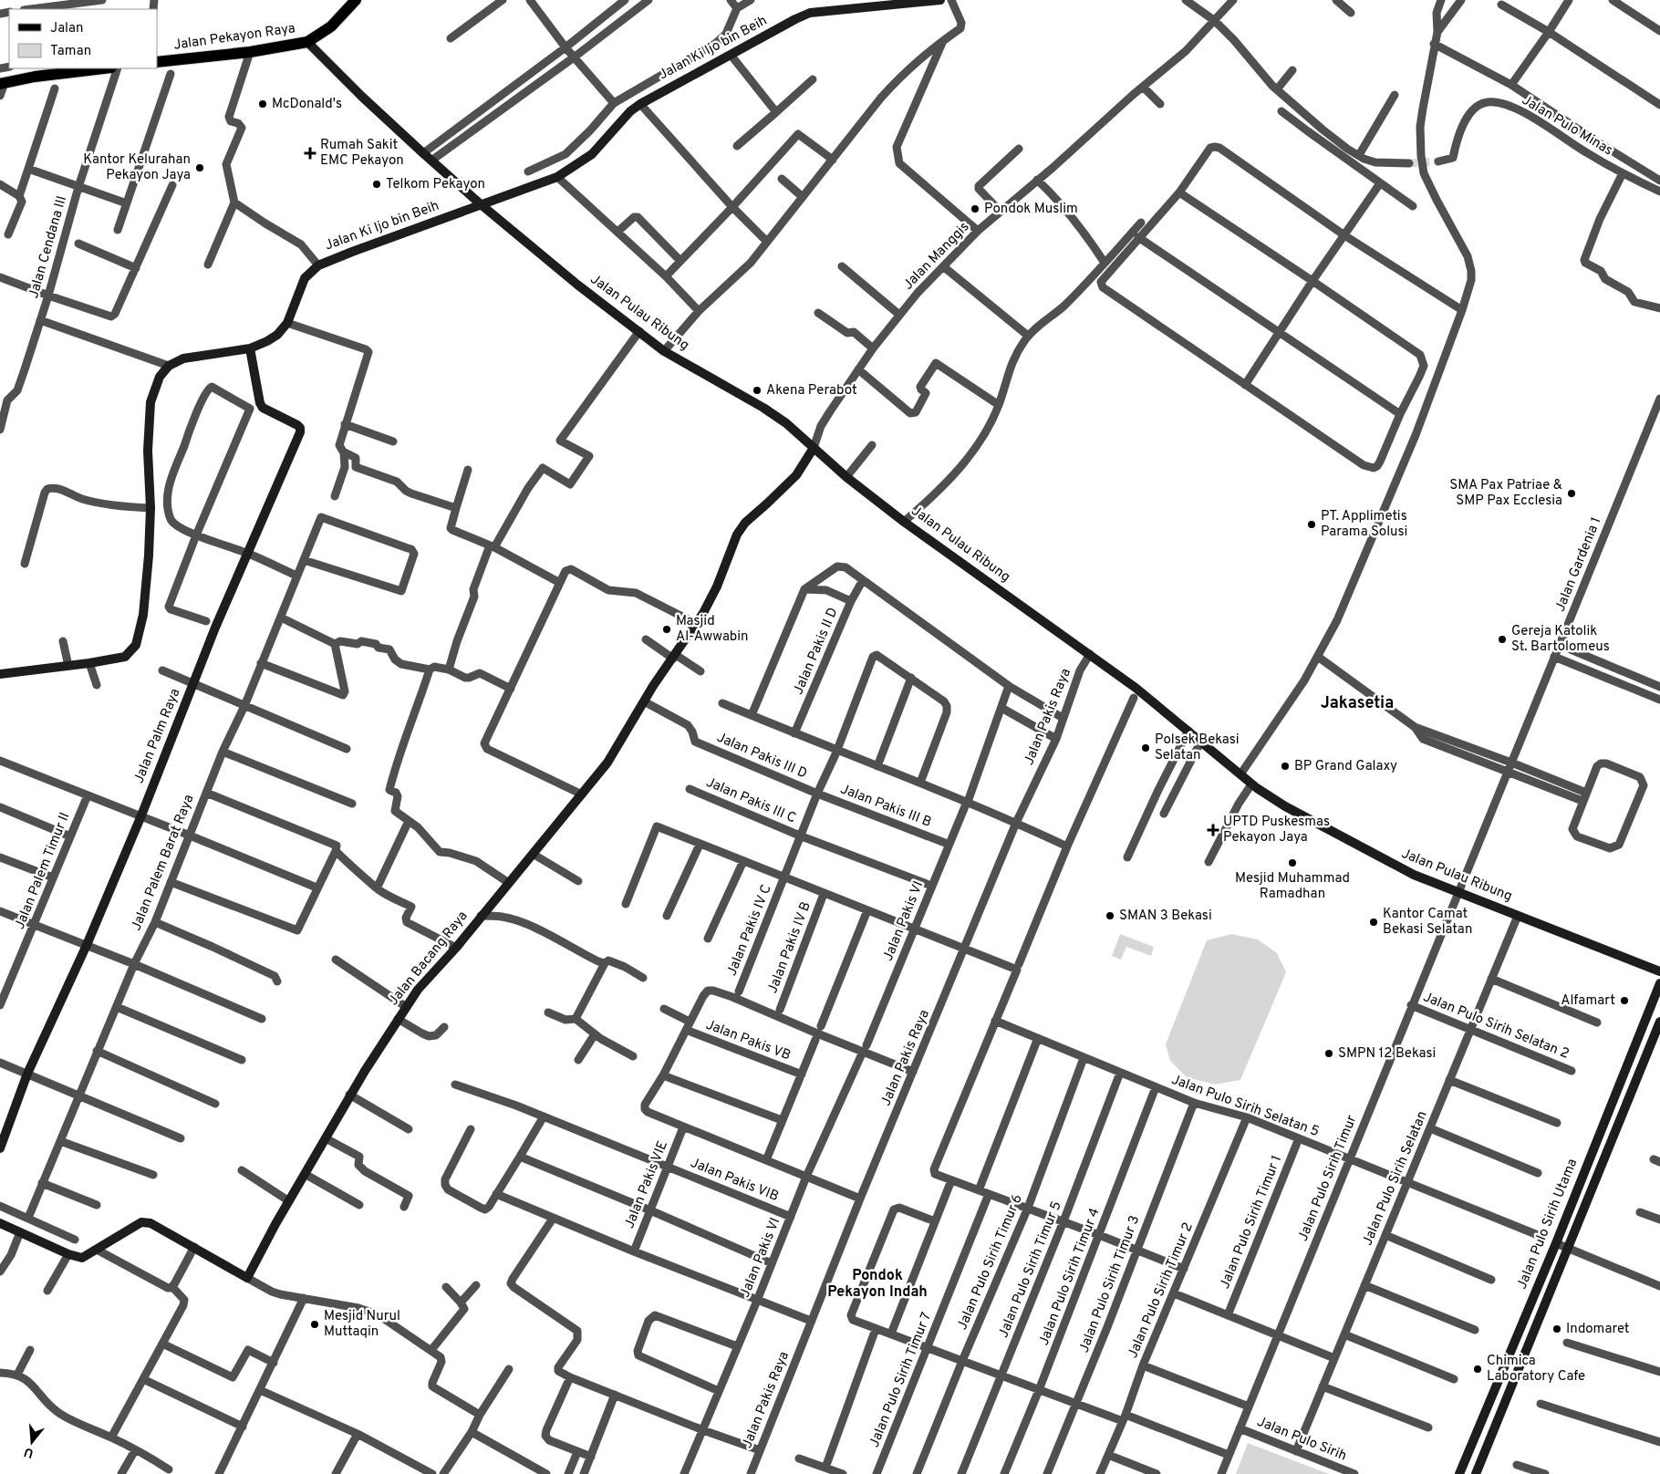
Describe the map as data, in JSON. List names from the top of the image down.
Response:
{
  "streets": {
    "main road": ["Jalan Pekayon Raya"],
    "street": [
      "Jalan Ki Ijo bin Beih",
      "Jalan Pulo Minas",
      "Jalan Cendana III",
      "Jalan Manggis",
      "Jalan Pulau Ribung",
      "Jalan Gardenia 1",
      "Jalan Pakis II D",
      "Jalan Pakis Raya",
      "Jalan Palm Raya",
      "Jalan Pakis III D",
      "Jalan Pakis III C",
      "Jalan Pakis III B",
      "Jalan Palem Barat Raya",
      "Jalan Palem Timur II",
      "Jalan Pakis VI",
      "Jalan Pakis IV C",
      "Jalan Pakis IV B",
      "Jalan Bacang Raya",
      "Jalan Pulo Sirih Selatan 2",
      "Jalan Pakis VB",
      "Jalan Pulo Sirih Selatan 5",
      "Jalan Pulo Sirih Timur",
      "Jalan Pulo Sirih Selatan",
      "Jalan Pakis VIB",
      "Jalan Pakis VIE",
      "Jalan Pulo Sirih Timur 1",
      "Jalan Pulo Sirih Utama",
      "Jalan Pulo Sirih Timur 6",
      "Jalan Pulo Sirih Timur 5",
      "Jalan Pulo Sirih Timur 4",
      "Jalan Pulo Sirih Timur 3",
      "Jalan Pulo Sirih Timur 2",
      "Jalan Pulo Sirih Timur 7",
      "Jalan Pulo Sirih"
    ]
  },
  "crossings": [
    ["Jalan Pekayon Raya", "Jalan Pulau Ribung"],
    ["Jalan Ki Ijo bin Beih", "Jalan Pulau Ribung"],
    ["Jalan Ki Ijo bin Beih", "Jalan Palm Raya"],
    ["Jalan Manggis", "Jalan Pulau Ribung"],
    ["Jalan Manggis", "Jalan Bacang Raya"],
    ["Jalan Pulau Ribung", "Jalan Gardenia 1"],
    ["Jalan Pulau Ribung", "Jalan Pakis Raya"],
    ["Jalan Pulau Ribung", "Jalan Bacang Raya"],
    ["Jalan Pulau Ribung", "Jalan Pulo Sirih Timur"],
    ["Jalan Pulau Ribung", "Jalan Pulo Sirih Selatan"],
    ["Jalan Gardenia 1", "Jalan Pulo Sirih Timur"],
    ["Jalan Pakis III D", "Jalan Pakis III B"],
    ["Jalan Pakis III D", "Jalan Pakis IV C"],
    ["Jalan Pakis III D", "Jalan Bacang Raya"],
    ["Jalan Pakis III C", "Jalan Pakis IV C"],
    ["Jalan Pakis III B", "Jalan Pakis IV C"],
    ["Jalan Pakis VI", "Jalan Pakis VIB"],
    ["Jalan Pulo Sirih Selatan 2", "Jalan Pulo Sirih Timur"],
    ["Jalan Pulo Sirih Selatan 2", "Jalan Pulo Sirih Selatan"],
    ["Jalan Pulo Sirih Selatan 5", "Jalan Pulo Sirih Timur"],
    ["Jalan Pulo Sirih Selatan 5", "Jalan Pulo Sirih Selatan"],
    ["Jalan Pulo Sirih Selatan 5", "Jalan Pulo Sirih Timur 1"],
    ["Jalan Pulo Sirih Selatan 5", "Jalan Pulo Sirih Timur 6"],
    ["Jalan Pulo Sirih Selatan 5", "Jalan Pulo Sirih Timur 5"],
    ["Jalan Pulo Sirih Selatan 5", "Jalan Pulo Sirih Timur 4"],
    ["Jalan Pulo Sirih Selatan 5", "Jalan Pulo Sirih Timur 3"],
    ["Jalan Pulo Sirih Selatan 5", "Jalan Pulo Sirih Timur 2"],
    ["Jalan Pulo Sirih Timur", "Jalan Pulo Sirih"],
    ["Jalan Pulo Sirih Selatan", "Jalan Pulo Sirih"],
    ["Jalan Pakis VIB", "Jalan Pakis VIE"]
  ],
  "districts": ["Jakasetia", "Pondok Pekayon Indah"],
  "places": {
    "other": [
      "McDonald's",
      "Kantor Kelurahan Pekayon Jaya",
      "Telkom Pekayon",
      "Pondok Muslim",
      "Akena Perabot",
      "SMA Pax Patriae & SMP Pax Ecclesia",
      "PT. Applimetis Parama Solusi",
      "Masjid Al-Awwabin",
      "Gereja Katolik St. Bartolomeus",
      "Polsek Bekasi Selatan",
      "BP Grand Galaxy",
      "Mesjid Muhammad Ramadhan",
      "SMAN 3 Bekasi",
      "Kantor Camat Bekasi Selatan",
      "Alfamart",
      "SMPN 12 Bekasi",
      "Mesjid Nurul Muttaqin",
      "Indomaret",
      "Chimica Laboratory Cafe"
    ],
    "health": ["Rumah Sakit EMC Pekayon", "UPTD Puskesmas Pekayon Jaya"]
  },
  "legend": ["Jalan", "Taman"],
  "north": "bottom"
}
